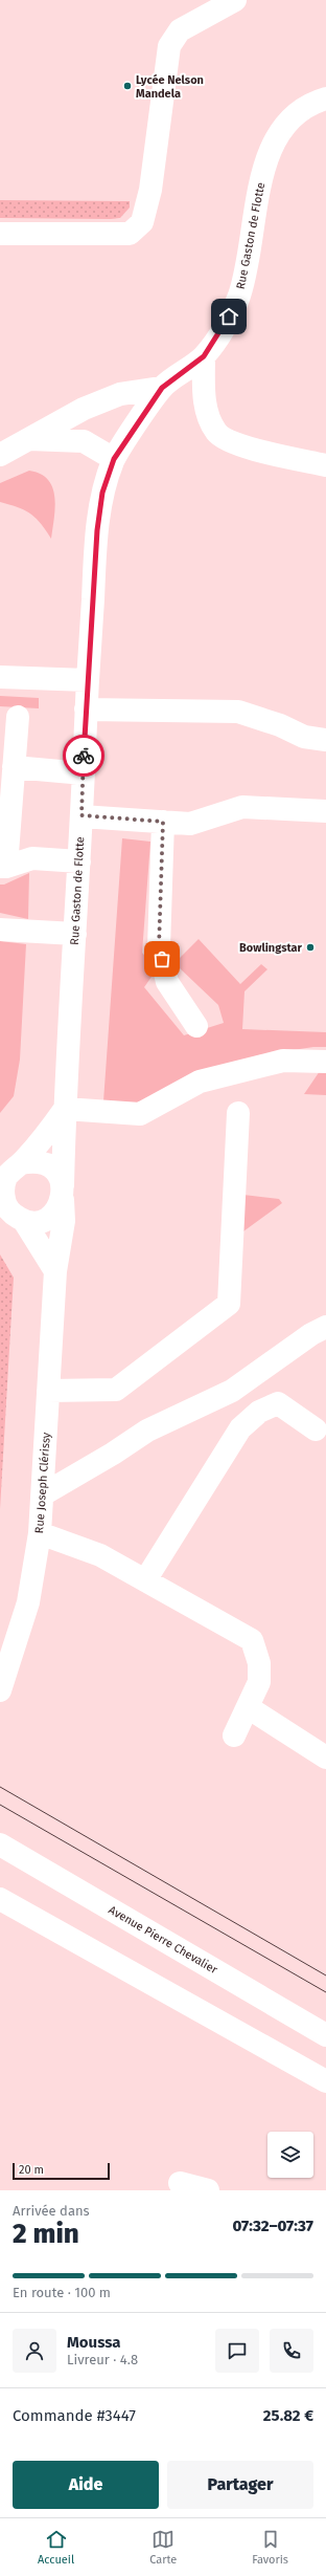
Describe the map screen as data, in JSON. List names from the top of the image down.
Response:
{
  "streets": {
    "street": ["Rue Gaston de Flotte", "Rue Joseph Clérissy", "Avenue Pierre Chevalier"]
  },
  "crossings": [
    ["Rue Gaston de Flotte", "Rue Joseph Clérissy"]
  ],
  "places": ["Lycée Nelson Mandela", "Bowlingstar"],
  "scale_bar": "20 m",
  "page": {
    "scale": "20 m",
    "heading": ["2 min", "Arrivée dans", "07:32–07:37"],
    "panel": [
      "Moussa",
      "Livreur · 4.8",
      "Commande #3447",
      "25.82 €"
    ],
    "bar": "En route · 100 m",
    "buttons": ["Aide", "Partager"],
    "tabs": ["Accueil", "Carte", "Favoris"]
  }
}
